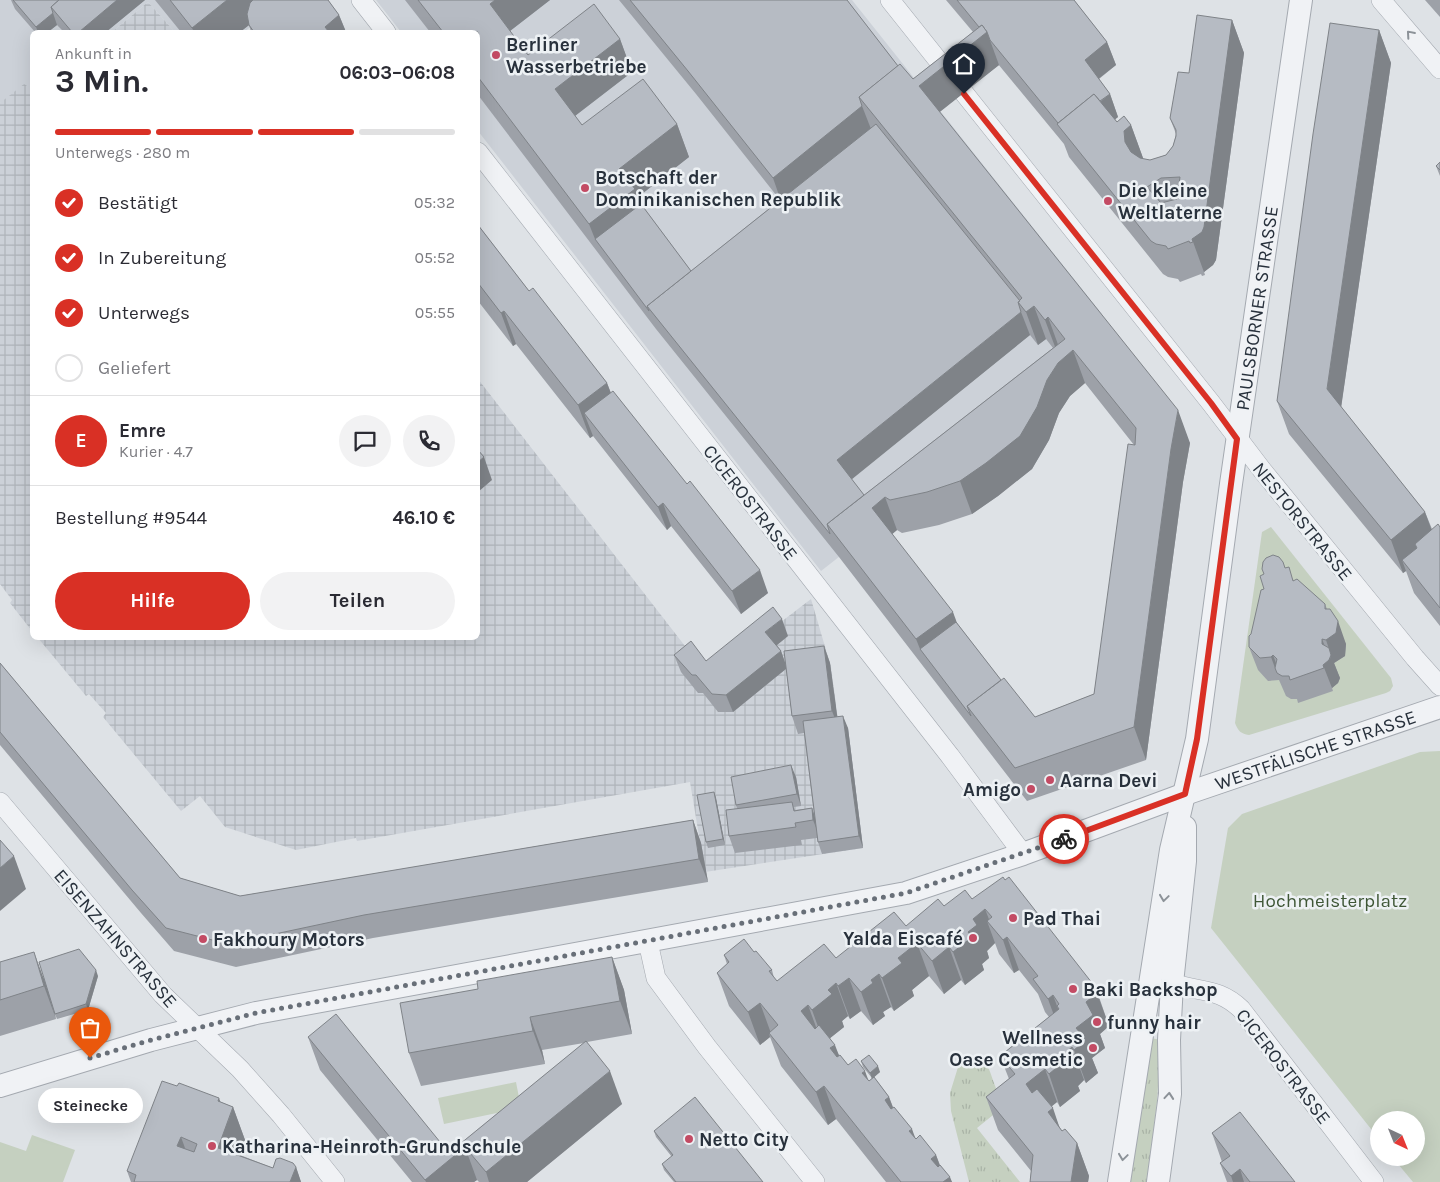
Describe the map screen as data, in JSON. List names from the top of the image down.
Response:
{
  "streets": {
    "street": [
      "PAULSBORNER STRASSE",
      "CICEROSTRASSE",
      "NESTORSTRASSE",
      "WESTFÄLISCHE STRASSE",
      "EISENZAHNSTRASSE"
    ]
  },
  "crossings": [
    ["PAULSBORNER STRASSE", "CICEROSTRASSE"],
    ["PAULSBORNER STRASSE", "NESTORSTRASSE"],
    ["PAULSBORNER STRASSE", "WESTFÄLISCHE STRASSE"],
    ["CICEROSTRASSE", "WESTFÄLISCHE STRASSE"],
    ["WESTFÄLISCHE STRASSE", "EISENZAHNSTRASSE"]
  ],
  "parks": ["Hochmeisterplatz"],
  "places": [
    "Berliner Wasserbetriebe",
    "Botschaft der Dominikanischen Republik",
    "Die kleine Weltlaterne",
    "Aarna Devi",
    "Amigo",
    "Pad Thai",
    "Yalda Eiscafé",
    "Fakhoury Motors",
    "Baki Backshop",
    "funny hair",
    "Wellness Oase Cosmetic",
    "Steinecke",
    "Netto City",
    "Katharina-Heinroth-Grundschule"
  ],
  "north": "bottom right",
  "page": {
    "heading": ["3 Min.", "Ankunft in", "06:03–06:08"],
    "panel": [
      "Emre",
      "Kurier · 4.7",
      "Bestellung #9544",
      "46.10 €"
    ],
    "bar": "Unterwegs · 280 m",
    "list": [
      ["Bestätigt", "05:32"],
      ["In Zubereitung", "05:52"],
      ["Unterwegs", "05:55"],
      "Geliefert"
    ],
    "round": "E",
    "buttons": ["Hilfe", "Teilen"],
    "bubble": "Steinecke"
  }
}
